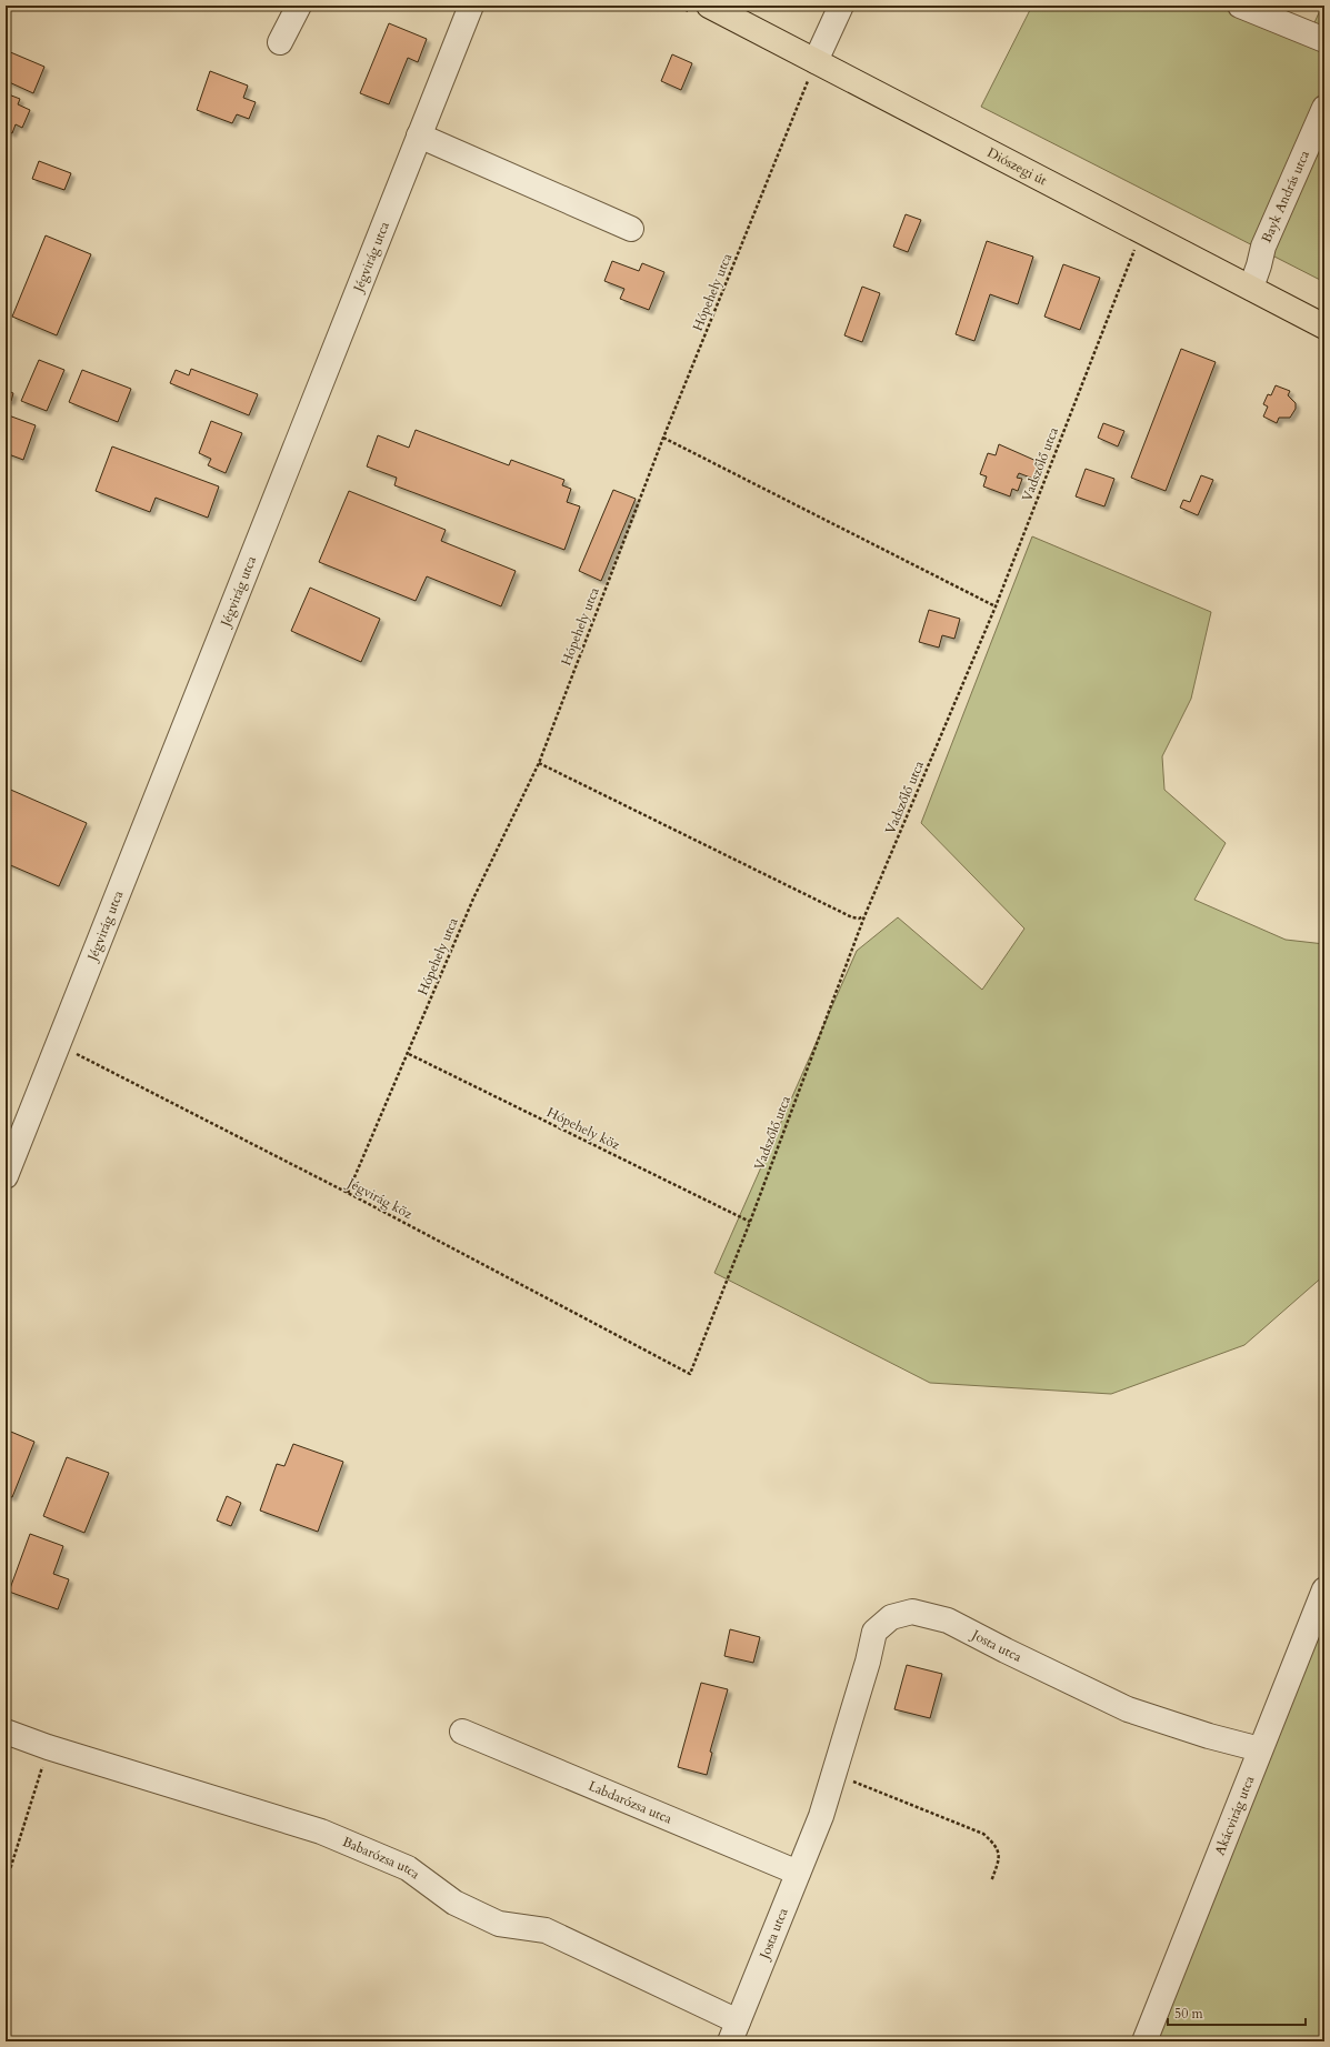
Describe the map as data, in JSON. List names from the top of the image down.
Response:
{
  "streets": {
    "main road": ["Diószegi út"],
    "street": [
      "Bayk András utca",
      "Jégvirág utca",
      "Josta utca",
      "Labdarózsa utca",
      "Akácvirág utca",
      "Babarózsa utca"
    ],
    "path": [
      "Hópehely utca",
      "Vadszőlő utca",
      "Hópehely köz",
      "Jégvirág köz"
    ]
  },
  "crossings": [
    ["Diószegi út", "Bayk András utca"],
    ["Diószegi út", "Hópehely utca"],
    ["Diószegi út", "Vadszőlő utca"],
    ["Jégvirág utca", "Jégvirág köz"],
    ["Hópehely utca", "Hópehely köz"],
    ["Hópehely utca", "Jégvirág köz"],
    ["Vadszőlő utca", "Hópehely köz"],
    ["Vadszőlő utca", "Jégvirág köz"],
    ["Josta utca", "Labdarózsa utca"],
    ["Josta utca", "Akácvirág utca"],
    ["Josta utca", "Babarózsa utca"]
  ],
  "scale_bar": "50 m"
}
